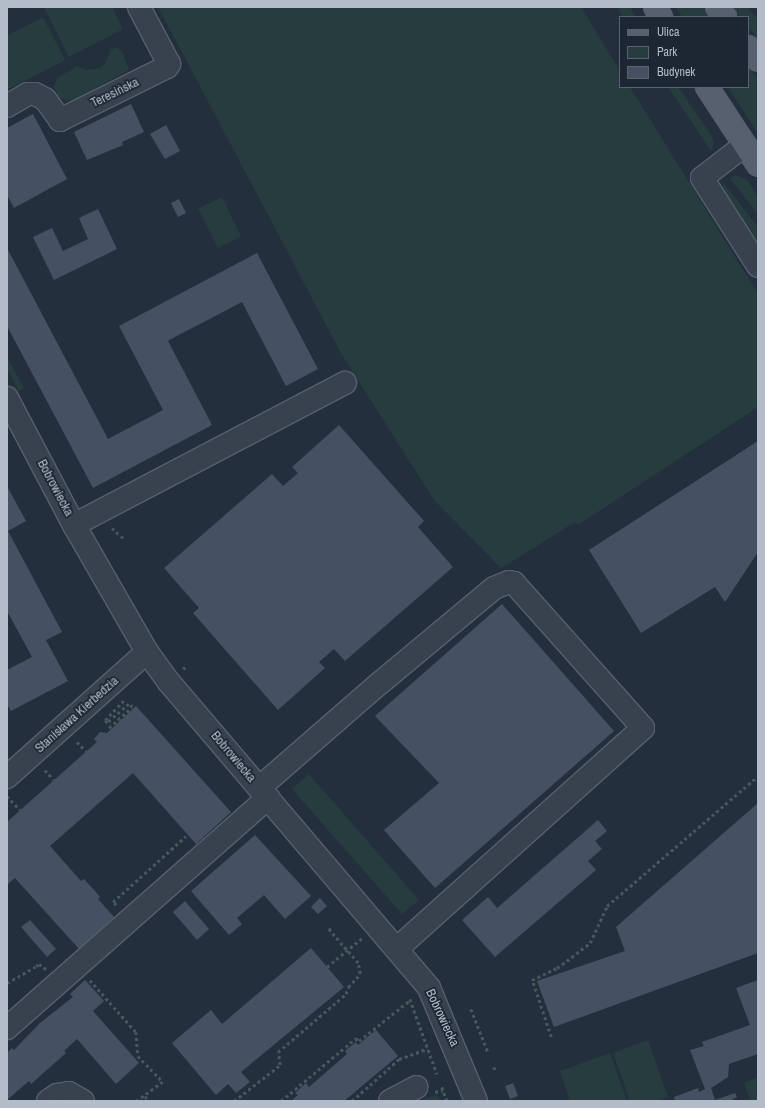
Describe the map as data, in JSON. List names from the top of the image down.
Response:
{
  "streets": {
    "street": ["Teresińska", "Bobrowiecka", "Stanisława Kierbedzia"]
  },
  "crossings": [
    ["Bobrowiecka", "Stanisława Kierbedzia"]
  ],
  "legend": ["Ulica", "Park", "Budynek"]
}
